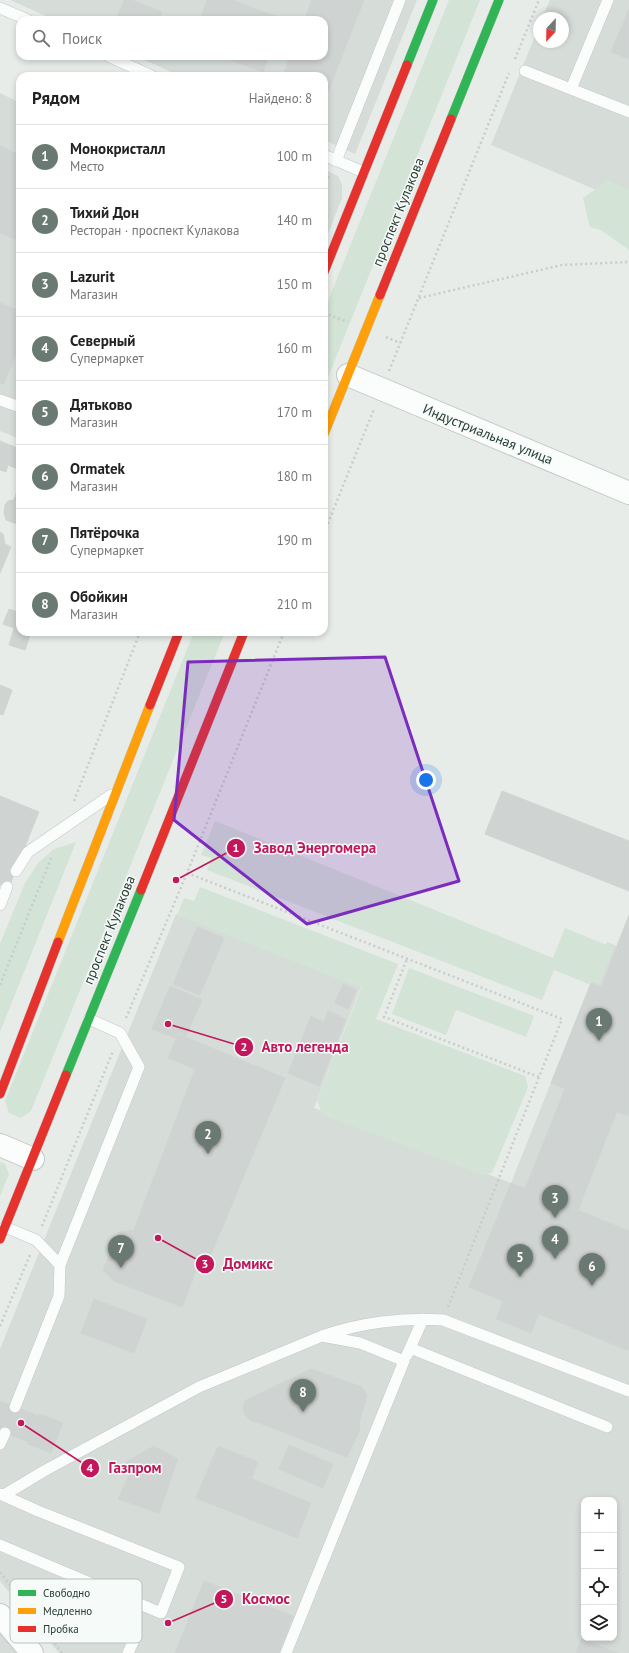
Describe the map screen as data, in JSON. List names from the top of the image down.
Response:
{
  "streets": {
    "main road": ["проспект Кулакова"],
    "street": ["Индустриальная улица"]
  },
  "crossings": [
    ["проспект Кулакова", "Индустриальная улица"]
  ],
  "places": [
    "Завод Энергомера",
    "Авто легенда",
    "Домикс",
    "Газпром",
    "Космос"
  ],
  "legend": ["Свободно", "Медленно", "Пробка"],
  "north": "bottom",
  "page": {
    "search": "Поиск",
    "heading": ["Рядом", "Найдено: 8"],
    "list": [
      {
        "mark": "1",
        "name": "Монокристалл",
        "note": "Место",
        "value": "100 m"
      },
      {
        "mark": "2",
        "name": "Тихий Дон",
        "note": "Ресторан · проспект Кулакова",
        "value": "140 m"
      },
      {
        "mark": "3",
        "name": "Lazurit",
        "note": "Магазин",
        "value": "150 m"
      },
      {
        "mark": "4",
        "name": "Северный",
        "note": "Супермаркет",
        "value": "160 m"
      },
      {
        "mark": "5",
        "name": "Дятьково",
        "note": "Магазин",
        "value": "170 m"
      },
      {
        "mark": "6",
        "name": "Ormatek",
        "note": "Магазин",
        "value": "180 m"
      },
      {
        "mark": "7",
        "name": "Пятёрочка",
        "note": "Супермаркет",
        "value": "190 m"
      },
      {
        "mark": "8",
        "name": "Обойкин",
        "note": "Магазин",
        "value": "210 m"
      }
    ],
    "pins": [
      "1",
      "2",
      "3",
      "4",
      "7",
      "5",
      "6",
      "8"
    ],
    "map_buttons": ["+", "−"]
  }
}
